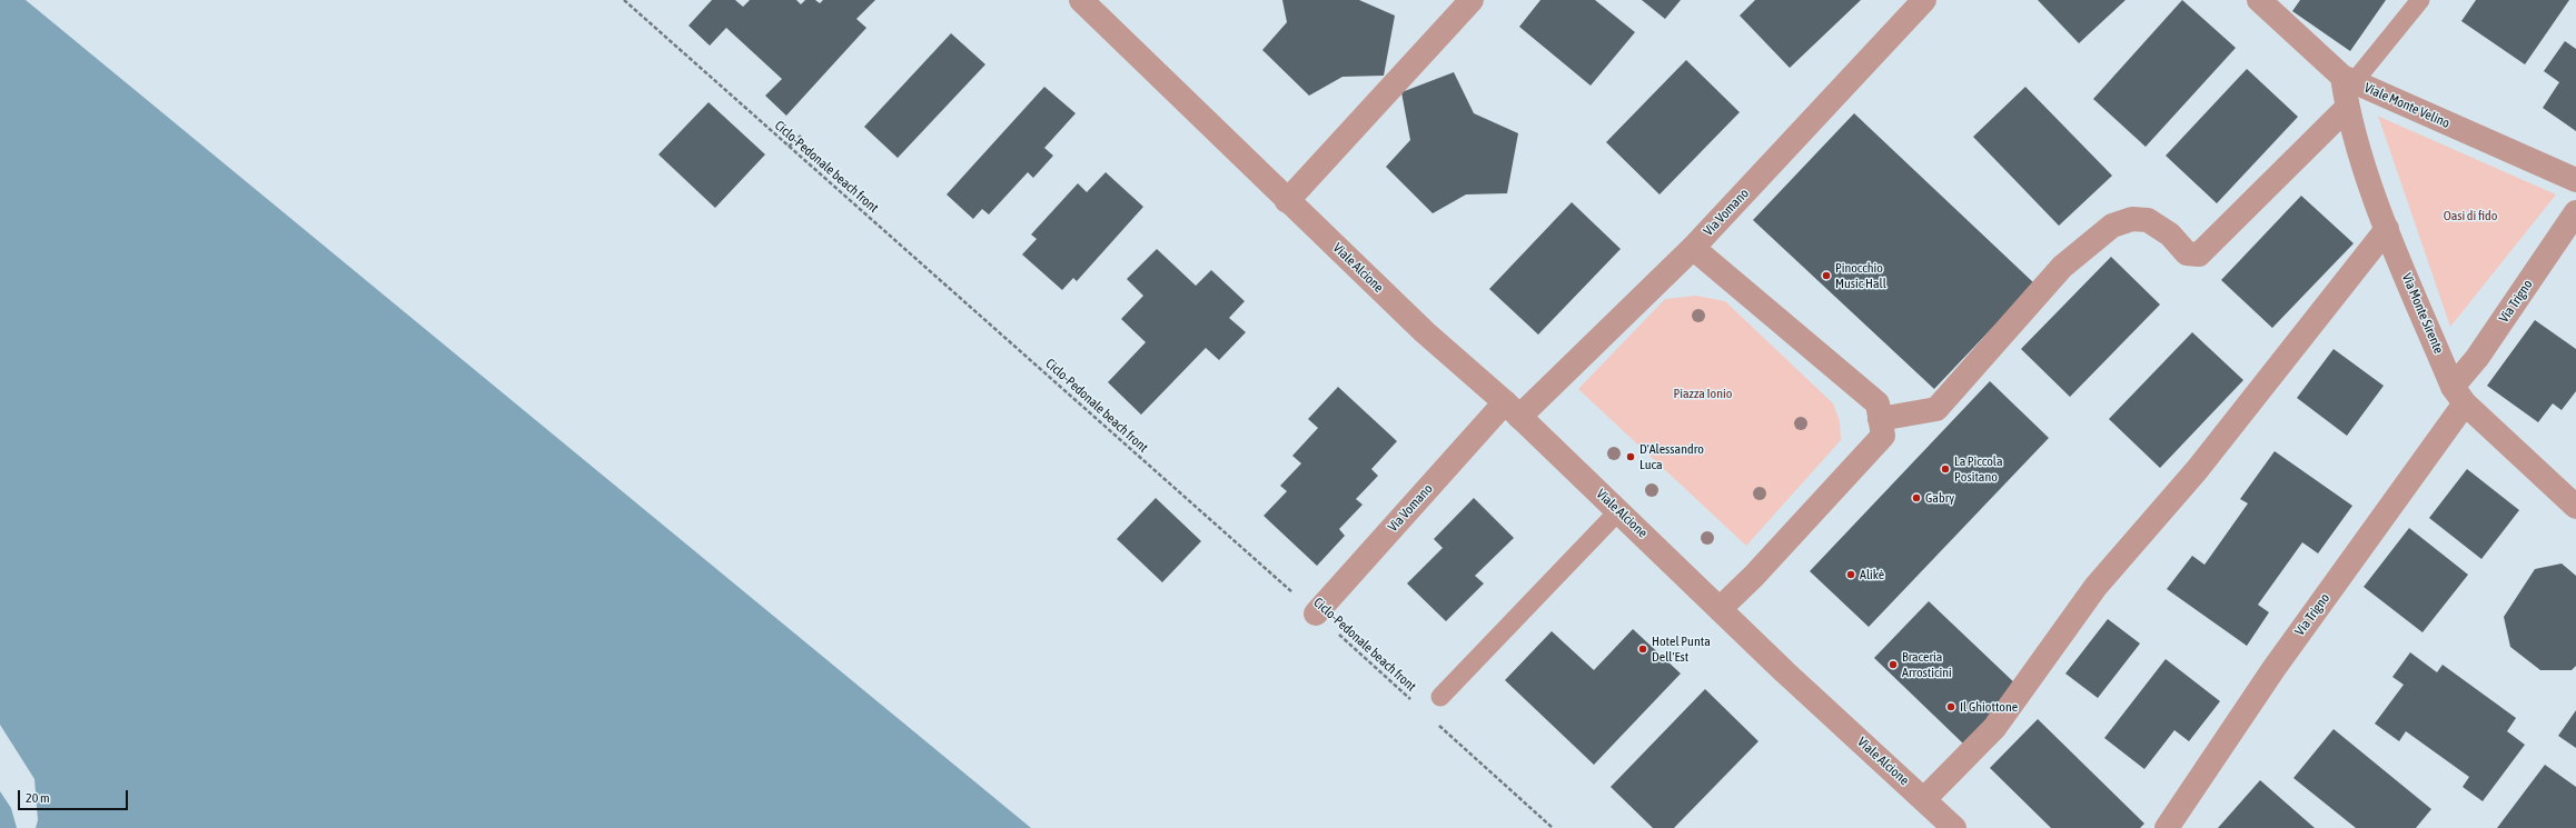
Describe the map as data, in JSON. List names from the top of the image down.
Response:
{
  "streets": {
    "street": [
      "Viale Monte Velino",
      "Via Vomano",
      "Viale Alcione",
      "Via Trigno",
      "Via Monte Sirente"
    ],
    "path": ["Ciclo-Pedonale beach front"]
  },
  "crossings": [
    ["Viale Monte Velino", "Via Monte Sirente"],
    ["Ciclo-Pedonale beach front", "Via Vomano"],
    ["Via Vomano", "Viale Alcione"],
    ["Via Trigno", "Via Monte Sirente"]
  ],
  "parks": ["Oasi di fido", "Piazza Ionio"],
  "places": [
    "Pinocchio Music Hall",
    "D'Alessandro Luca",
    "La Piccola Positano",
    "Gabry",
    "Alikè",
    "Hotel Punta Dell'Est",
    "Braceria Arrosticini",
    "Il Ghiottone"
  ],
  "scale_bar": "20 m"
}
